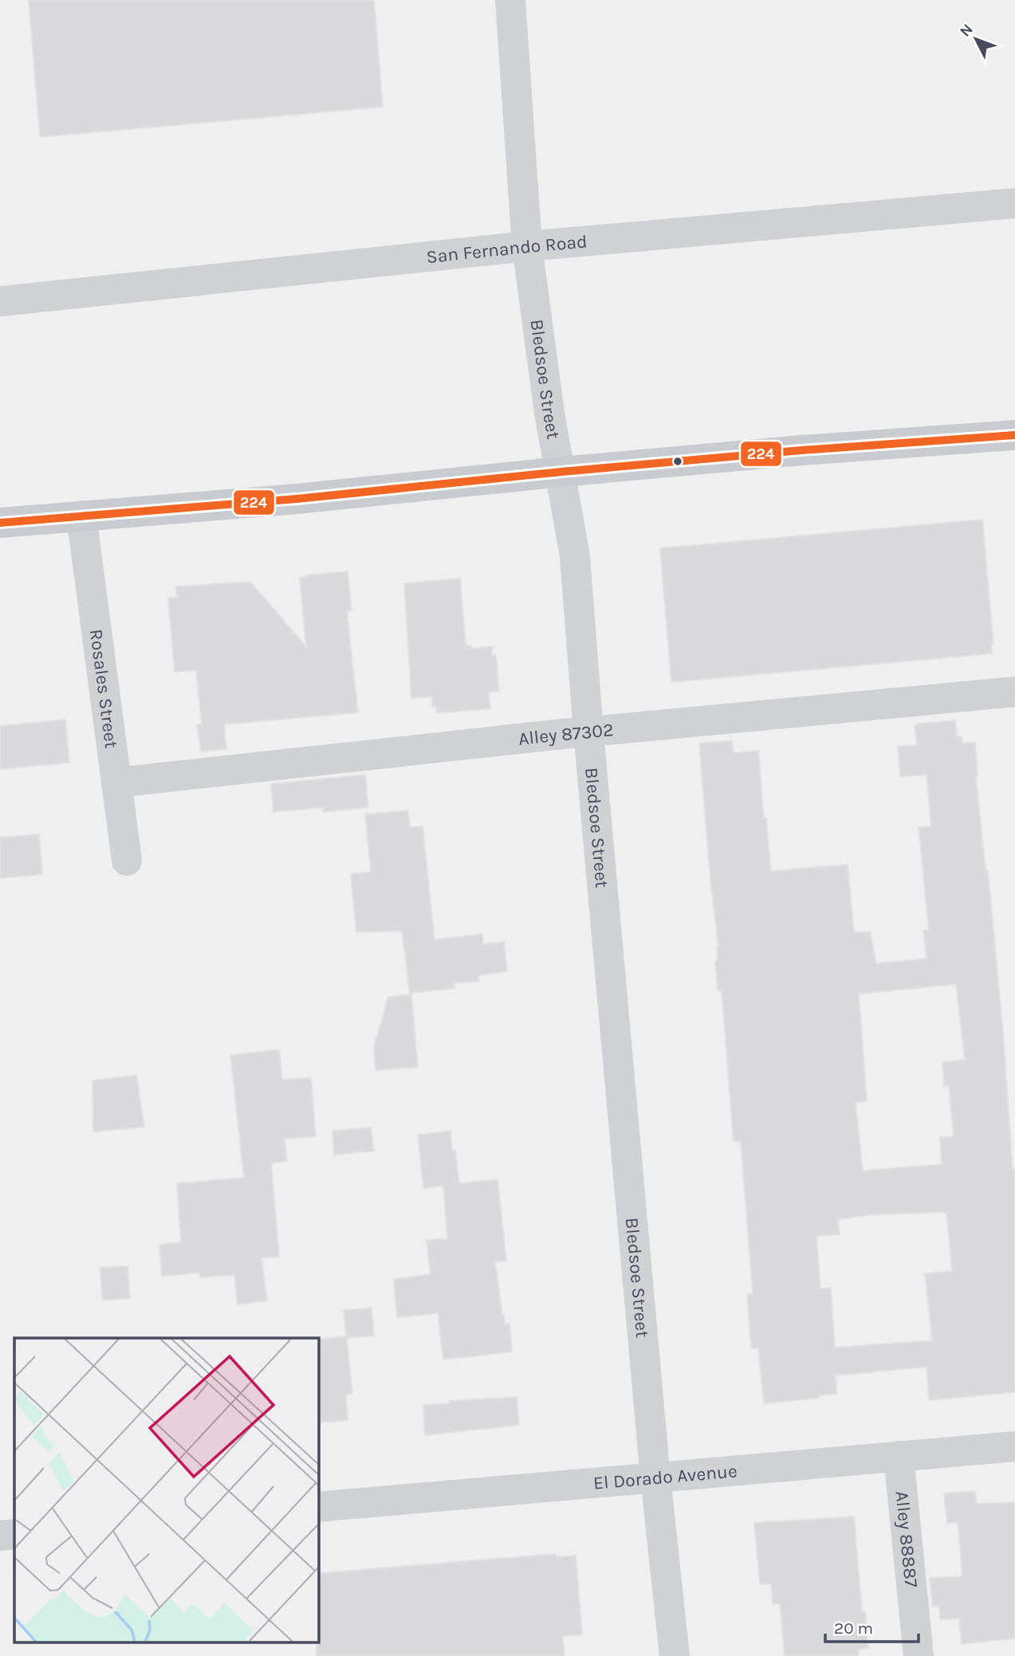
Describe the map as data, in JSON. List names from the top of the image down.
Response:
{
  "streets": {
    "street": [
      "San Fernando Road",
      "Bledsoe Street",
      "Rosales Street",
      "Alley 87302",
      "El Dorado Avenue",
      "Alley 88887"
    ]
  },
  "crossings": [
    ["San Fernando Road", "Bledsoe Street"],
    ["Bledsoe Street", "Alley 87302"],
    ["Bledsoe Street", "El Dorado Avenue"],
    ["Rosales Street", "Alley 87302"],
    ["El Dorado Avenue", "Alley 88887"]
  ],
  "lines": ["transit line 224"],
  "scale_bar": "20 m",
  "north": "top left"
}
